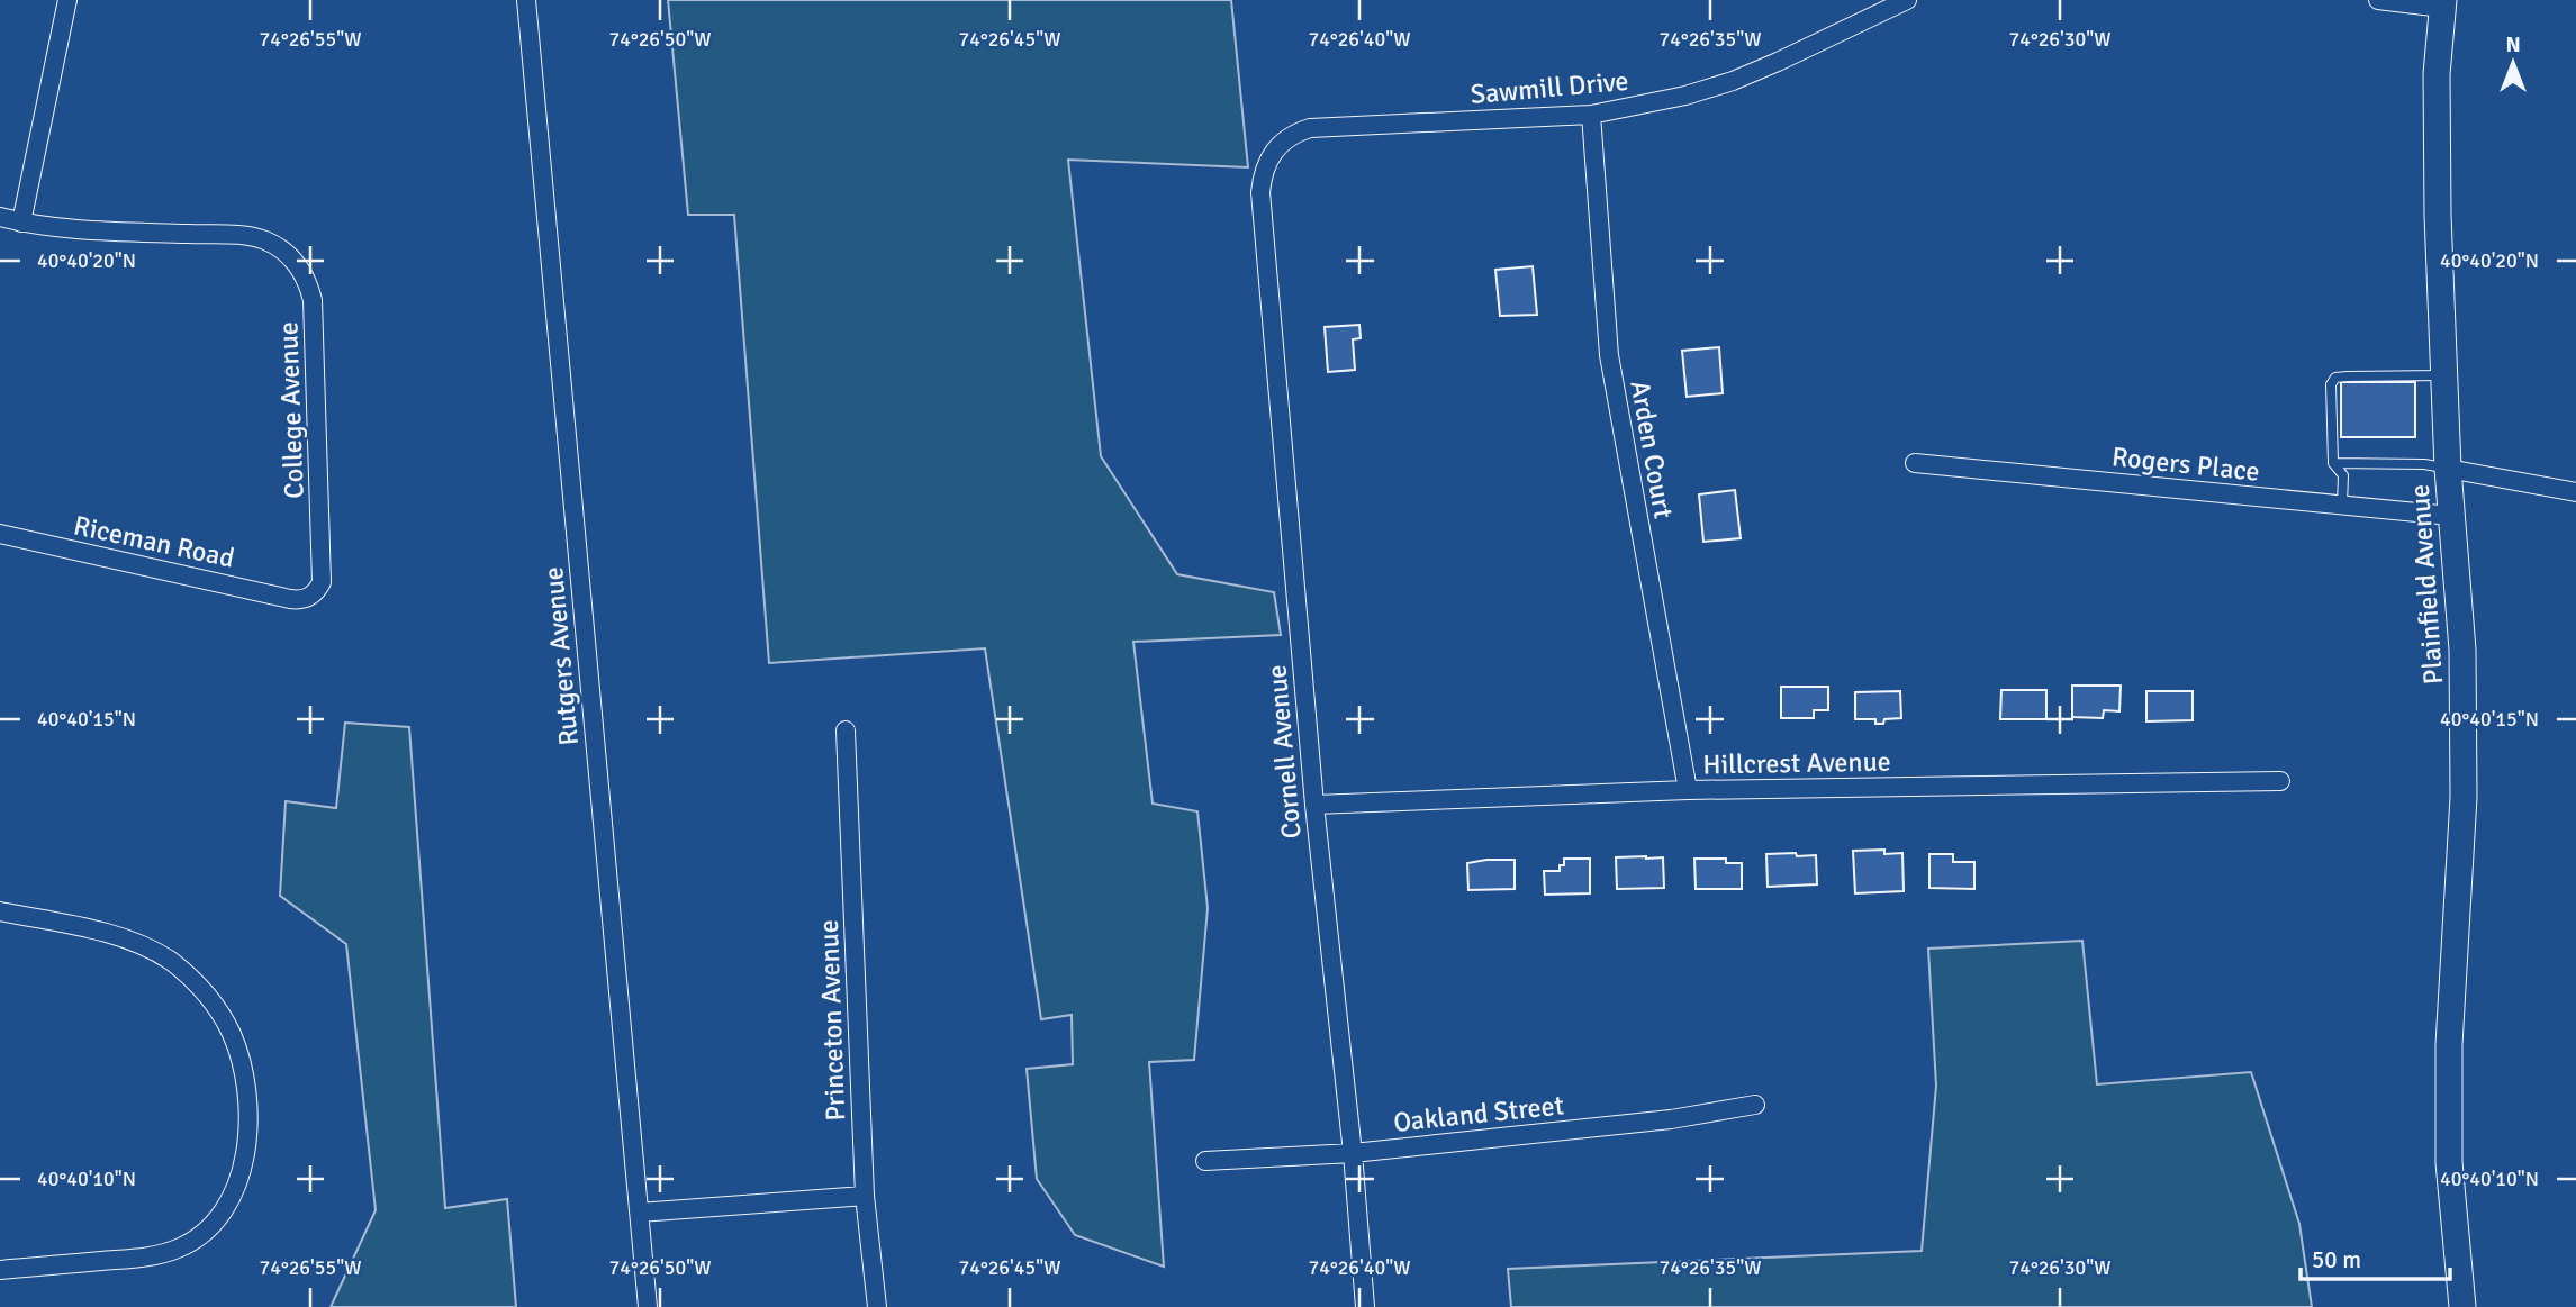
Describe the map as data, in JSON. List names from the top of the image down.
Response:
{
  "streets": {
    "main road": ["Plainfield Avenue"],
    "street": [
      "Sawmill Drive",
      "College Avenue",
      "Arden Court",
      "Rogers Place",
      "Riceman Road",
      "Rutgers Avenue",
      "Cornell Avenue",
      "Hillcrest Avenue",
      "Princeton Avenue",
      "Oakland Street"
    ]
  },
  "crossings": [
    ["Sawmill Drive", "Arden Court"],
    ["Sawmill Drive", "Cornell Avenue"],
    ["College Avenue", "Riceman Road"],
    ["Arden Court", "Hillcrest Avenue"],
    ["Rogers Place", "Plainfield Avenue"],
    ["Cornell Avenue", "Hillcrest Avenue"],
    ["Cornell Avenue", "Oakland Street"]
  ],
  "scale_bar": "50 m",
  "north": "top",
  "coordinates": [
    "74°26'55\"W",
    "74°26'50\"W",
    "74°26'45\"W",
    "74°26'40\"W",
    "74°26'35\"W",
    "74°26'30\"W",
    "40°40'20\"N",
    "40°40'15\"N",
    "40°40'10\"N"
  ]
}
